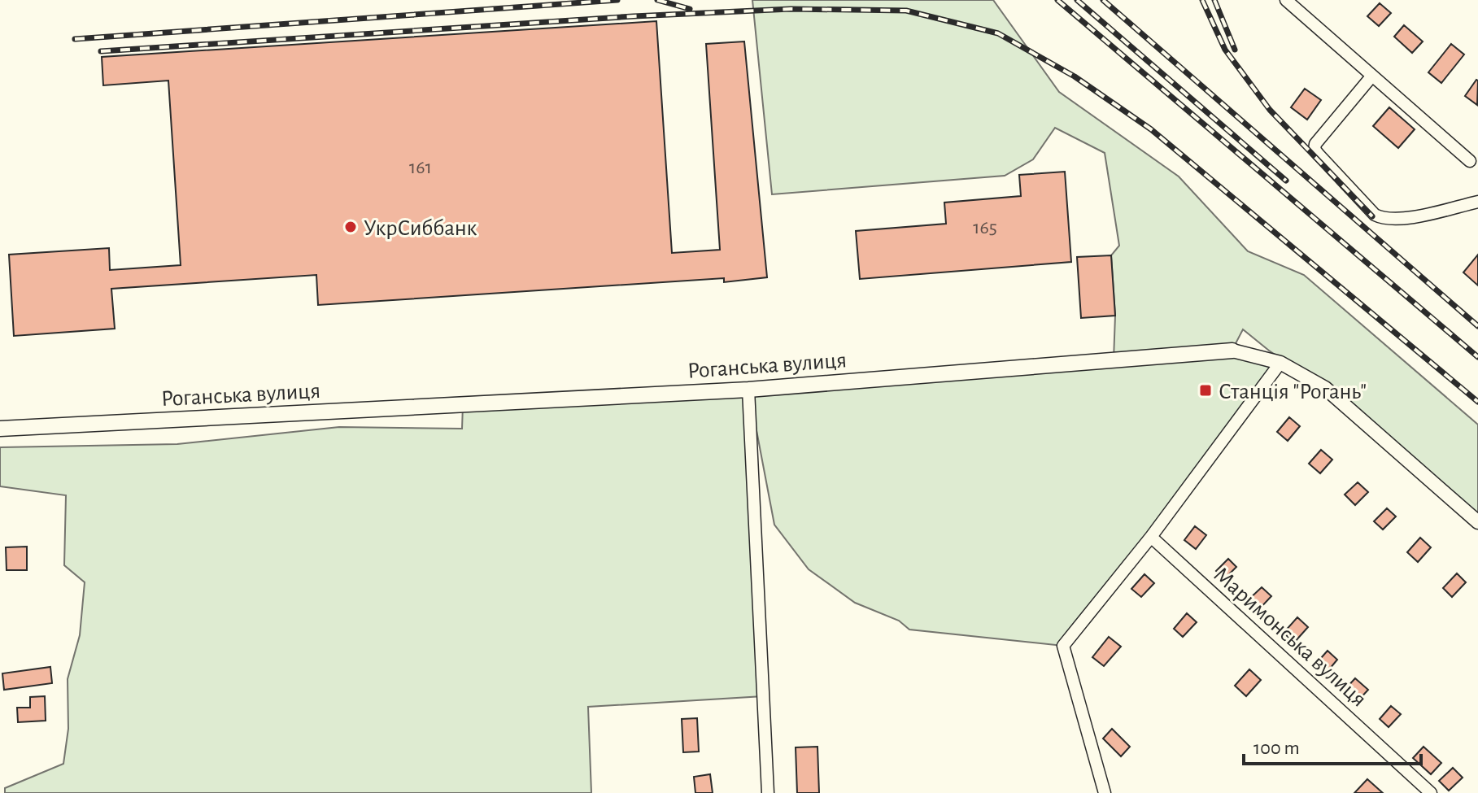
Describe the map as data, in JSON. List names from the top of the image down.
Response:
{
  "streets": {
    "main road": ["Роганська вулиця"],
    "street": ["Маримонська вулиця"]
  },
  "places": {
    "other": ["УкрСиббанк"],
    "transit": ["Станція \"Рогань\""]
  },
  "house_numbers": ["161", "165"],
  "scale_bar": "100 m"
}
